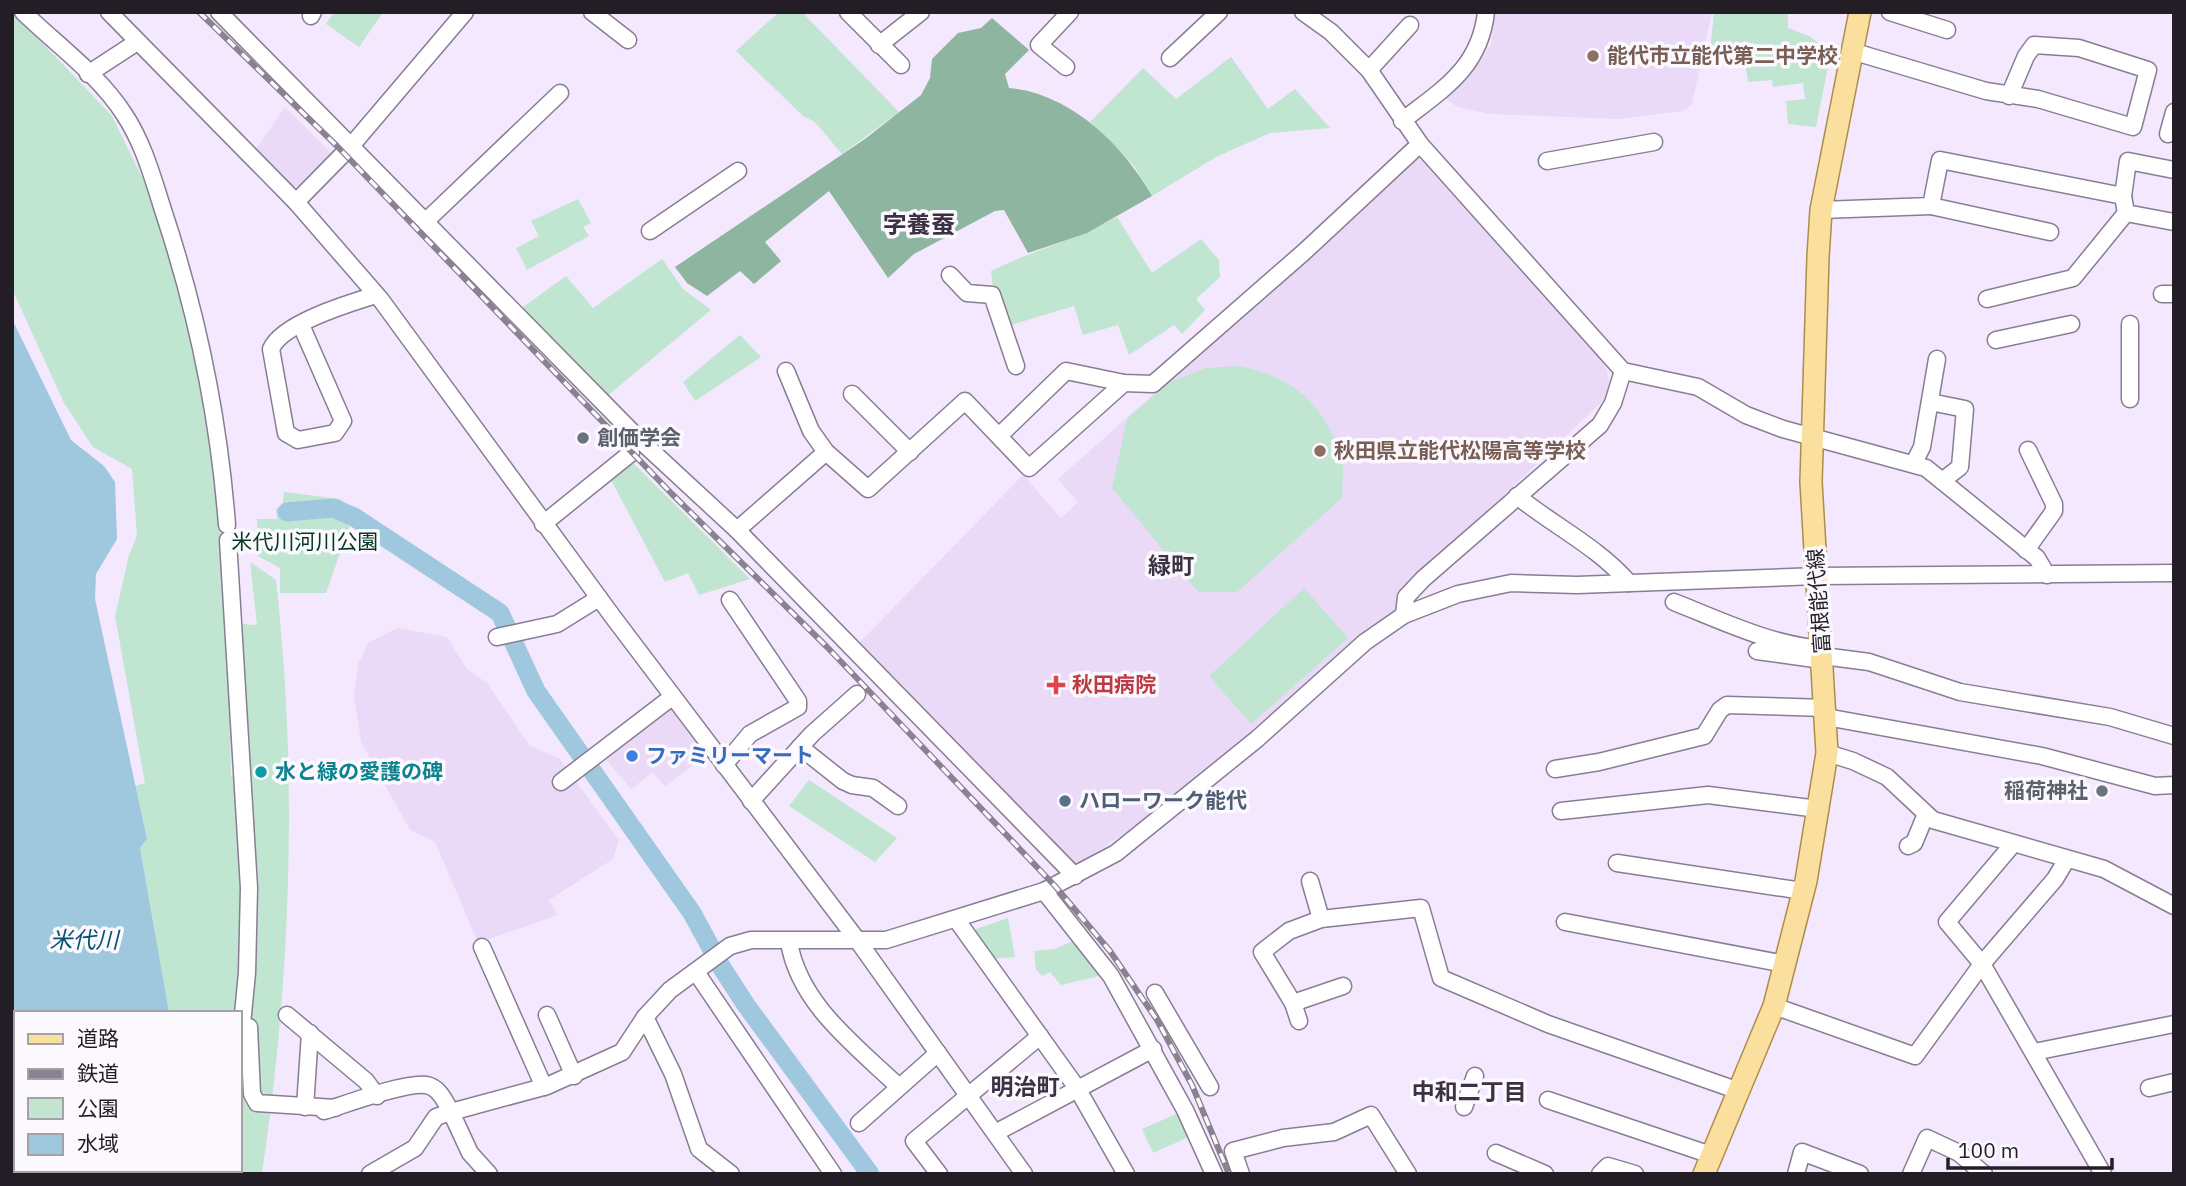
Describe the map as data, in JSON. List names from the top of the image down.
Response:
{
  "streets": {
    "main road": ["富根能代線"]
  },
  "districts": [
    "字養蚕",
    "緑町",
    "明治町",
    "中和二丁目"
  ],
  "water": ["米代川"],
  "parks": ["米代川河川公園"],
  "places": {
    "other": [
      "能代市立能代第二中学校",
      "創価学会",
      "秋田県立能代松陽高等学校",
      "ファミリーマート",
      "水と緑の愛護の碑",
      "稲荷神社",
      "ハローワーク能代"
    ],
    "health": ["秋田病院"]
  },
  "legend": [
    "道路",
    "鉄道",
    "公園",
    "水域"
  ],
  "scale_bar": "100 m"
}
